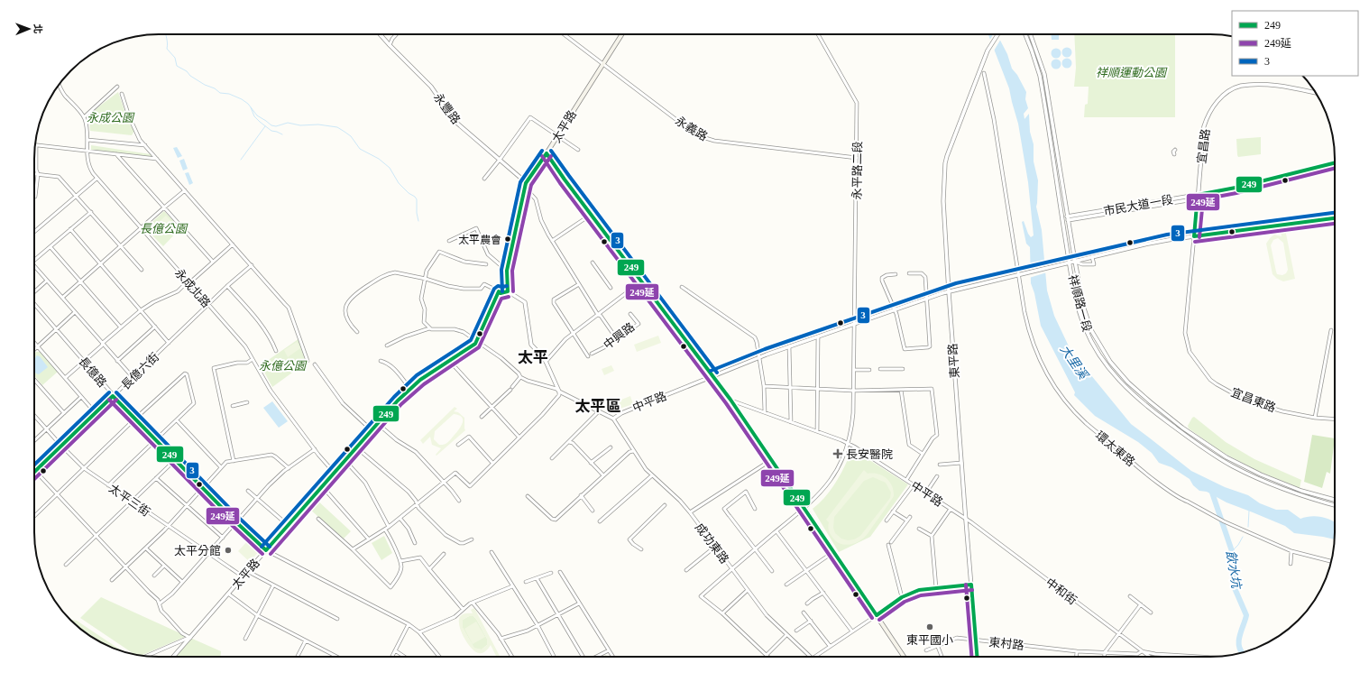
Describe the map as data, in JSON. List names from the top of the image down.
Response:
{
  "streets": {
    "main road": ["太平路"],
    "street": [
      "永豐路",
      "永義路",
      "宜昌路",
      "永平路二段",
      "市民大道一段",
      "永成北路",
      "祥順路一段",
      "中興路",
      "東平路",
      "長億六街",
      "長億路",
      "宜昌東路",
      "中平路",
      "環太東路",
      "太平三街",
      "成功東路",
      "中和街",
      "東村路"
    ]
  },
  "crossings": [
    ["永豐路", "太平路"],
    ["太平路", "永義路"],
    ["太平路", "永成北路"],
    ["太平路", "長億路"],
    ["太平路", "太平三街"],
    ["永義路", "永平路二段"],
    ["宜昌路", "市民大道一段"],
    ["宜昌路", "宜昌東路"],
    ["宜昌路", "中平路"],
    ["永平路二段", "中平路"],
    ["永平路二段", "成功東路"],
    ["市民大道一段", "祥順路一段"],
    ["永成北路", "長億六街"],
    ["祥順路一段", "中平路"],
    ["東平路", "中平路"],
    ["東平路", "中和街"],
    ["東平路", "東村路"],
    ["長億六街", "長億路"],
    ["長億六街", "太平三街"],
    ["宜昌東路", "中平路"],
    ["中平路", "環太東路"],
    ["中平路", "成功東路"],
    ["中平路", "中和街"],
    ["中和街", "東村路"]
  ],
  "districts": ["太平", "太平區"],
  "water": ["大里溪", "飲水坑"],
  "parks": [
    "祥順運動公園",
    "永成公園",
    "長億公園",
    "永億公園"
  ],
  "places": {
    "other": ["太平農會", "太平分館", "東平國小"],
    "health": ["長安醫院"]
  },
  "lines": ["transit line 3", "transit line 249", "transit line 249延"],
  "legend": ["249", "249延", "3"],
  "north": "right"
}
